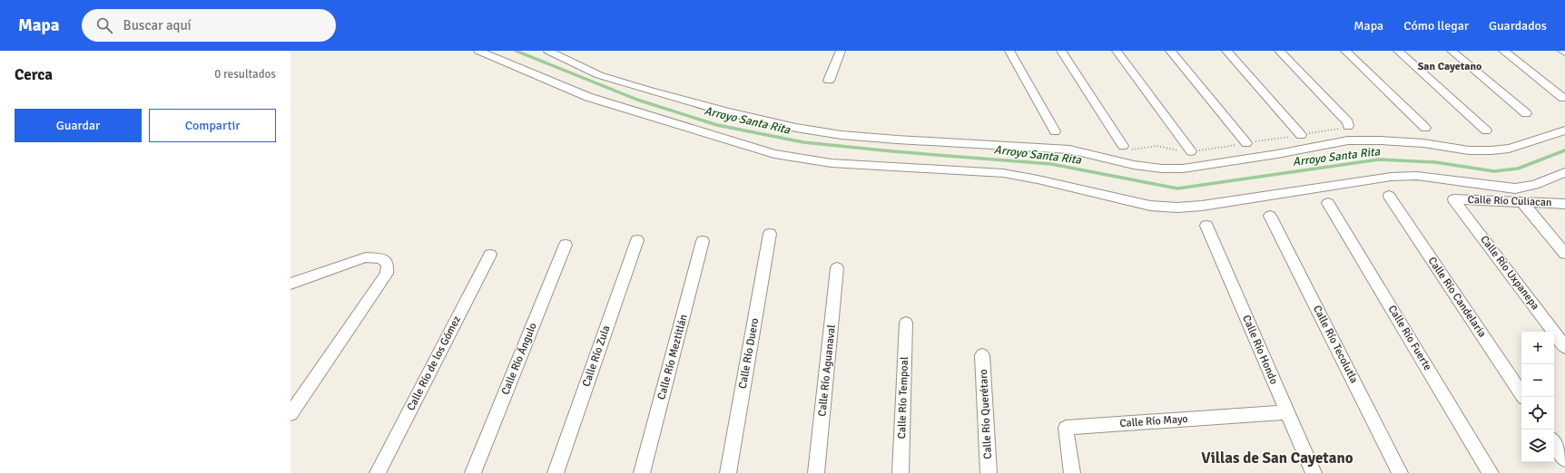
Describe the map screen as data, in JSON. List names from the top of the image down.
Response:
{
  "streets": {
    "street": [
      "Calle Río Culiacan",
      "Calle Río Uxpanepa",
      "Calle Río Candelaria",
      "Calle Río Fuerte",
      "Calle Río Tecolutla",
      "Calle Río Hondo",
      "Calle Río Duero",
      "Calle Río Zula",
      "Calle Río Meztitlán",
      "Calle Río Ángulo",
      "Calle Río de los Gómez",
      "Calle Río Aguanaval",
      "Calle Río Tempoal",
      "Calle Río Querétaro",
      "Calle Río Mayo"
    ]
  },
  "crossings": [
    ["Calle Río Culiacan", "Calle Río Uxpanepa"],
    ["Calle Río Hondo", "Calle Río Mayo"]
  ],
  "districts": ["San Cayetano", "Villas de San Cayetano"],
  "water": ["Arroyo Santa Rita"],
  "page": {
    "header": "Mapa",
    "search": "Buscar aquí",
    "nav": ["Mapa", "Cómo llegar", "Guardados"],
    "heading": ["Cerca", "0 resultados"],
    "buttons": ["Guardar", "Compartir"],
    "map_buttons": ["+", "−"]
  }
}
